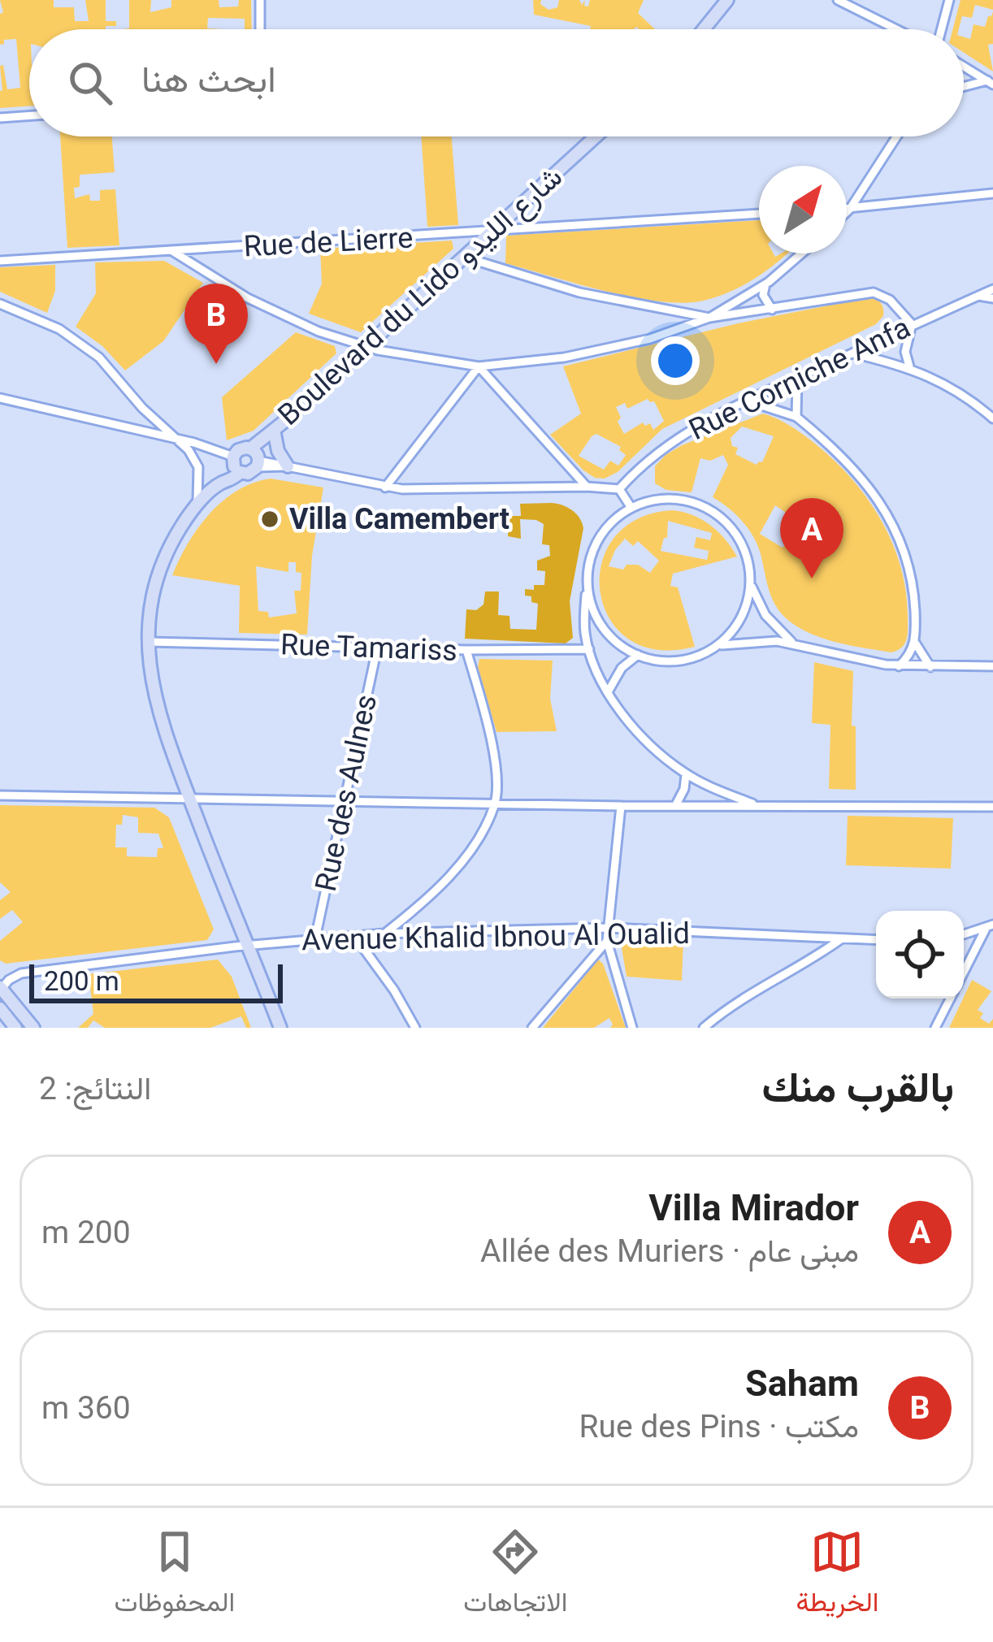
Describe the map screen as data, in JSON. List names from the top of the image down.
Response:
{
  "streets": {
    "main road": ["Boulevard du Lido شارع الليدو"],
    "street": [
      "Rue de Lierre",
      "Rue Corniche Anfa",
      "Rue Tamariss",
      "Rue des Aulnes",
      "Avenue Khalid Ibnou Al Oualid"
    ]
  },
  "crossings": [
    ["Rue de Lierre", "Boulevard du Lido شارع الليدو"],
    ["Rue Tamariss", "Rue des Aulnes"],
    ["Rue des Aulnes", "Avenue Khalid Ibnou Al Oualid"]
  ],
  "places": ["Villa Camembert"],
  "scale_bar": "200 m",
  "north": "top right",
  "page": {
    "search": "ابحث هنا",
    "pins": ["B", "A"],
    "scale": "200 m",
    "heading": ["بالقرب منك", "النتائج: 2"],
    "list": [
      {
        "mark": "A",
        "name": "Villa Mirador",
        "note": "مبنى عام · Allée des Muriers",
        "value": "200 m"
      },
      {
        "mark": "B",
        "name": "Saham",
        "note": "مكتب · Rue des Pins",
        "value": "360 m"
      }
    ],
    "nav": ["الخريطة", "الاتجاهات", "المحفوظات"]
  }
}
